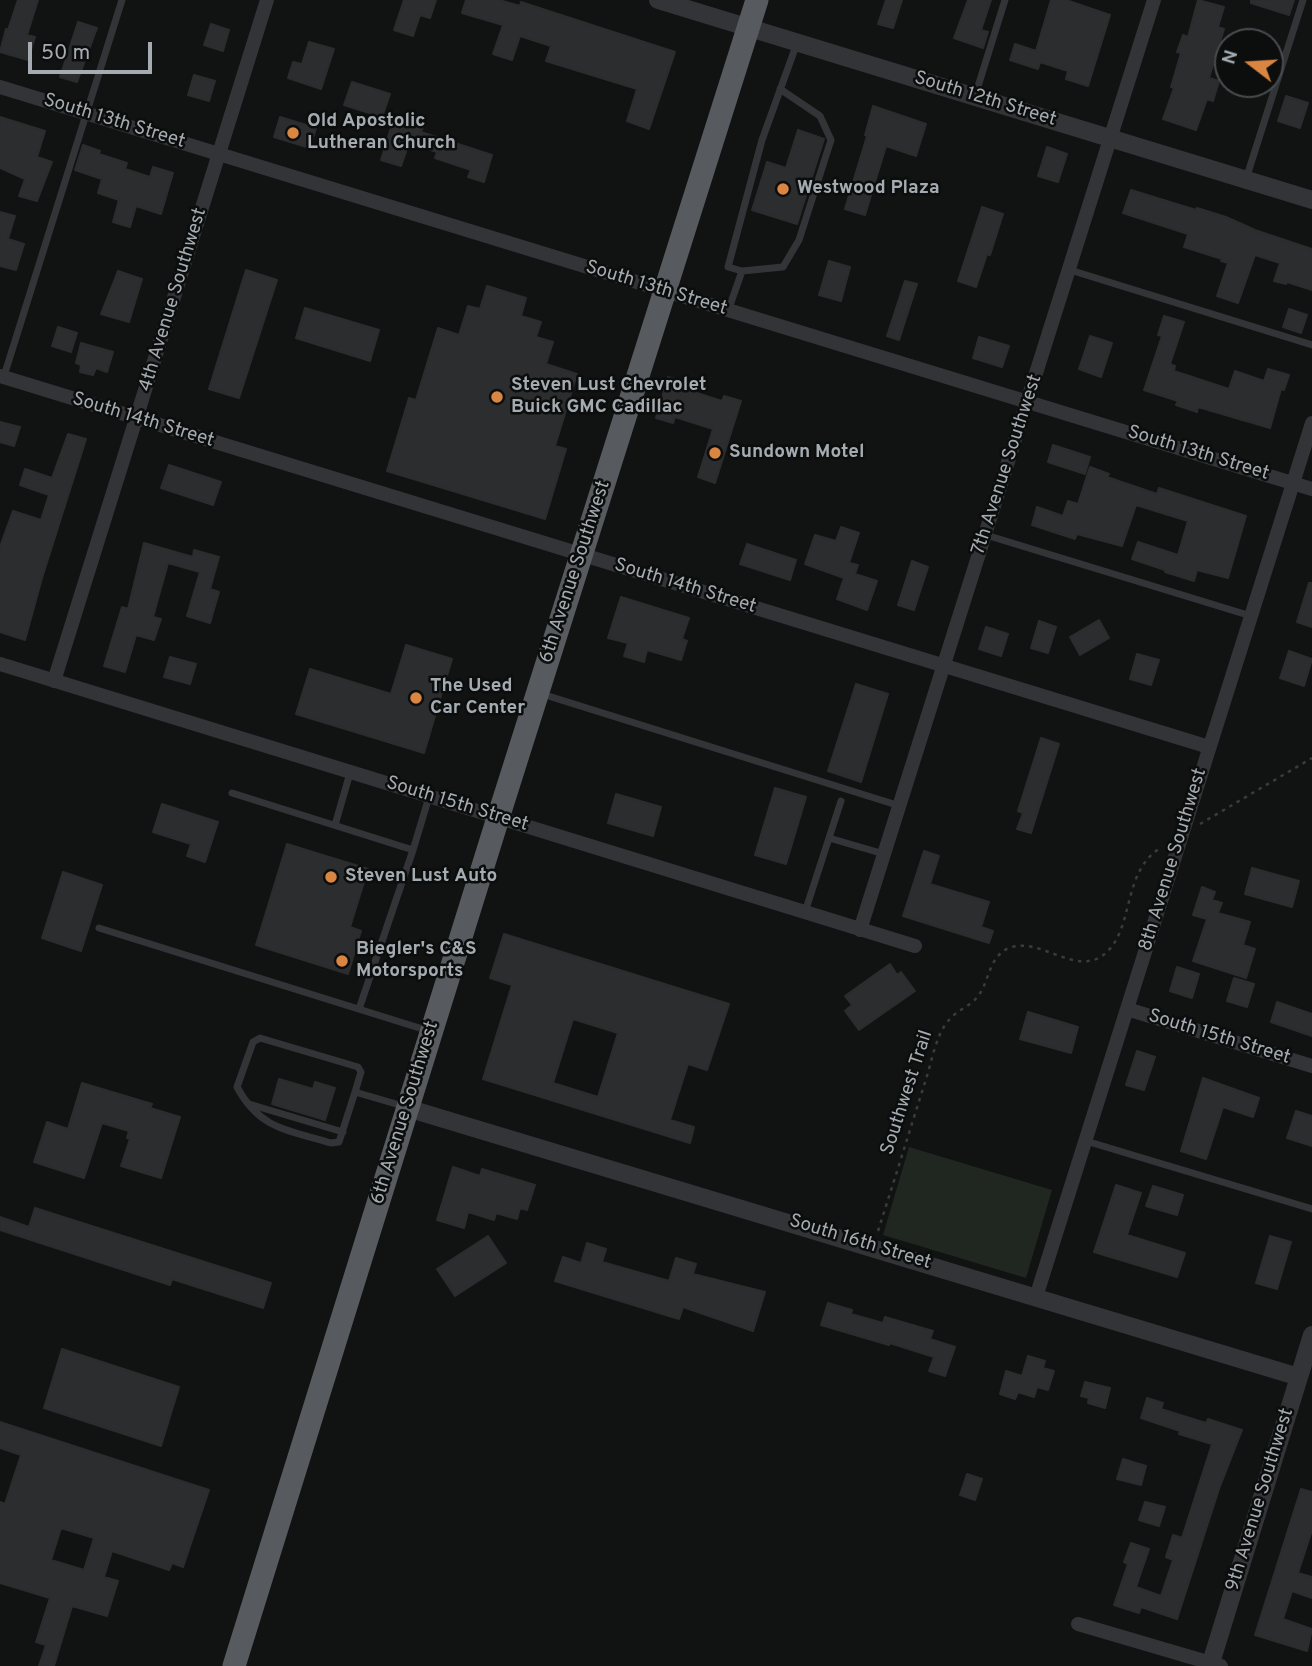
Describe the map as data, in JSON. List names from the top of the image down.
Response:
{
  "streets": {
    "highway": ["6th Avenue Southwest"],
    "street": [
      "South 12th Street",
      "South 13th Street",
      "4th Avenue Southwest",
      "South 14th Street",
      "7th Avenue Southwest",
      "South 15th Street",
      "8th Avenue Southwest",
      "South 16th Street",
      "9th Avenue Southwest"
    ],
    "path": ["Southwest Trail"]
  },
  "crossings": [
    ["South 12th Street", "7th Avenue Southwest"],
    ["South 12th Street", "6th Avenue Southwest"],
    ["South 13th Street", "4th Avenue Southwest"],
    ["South 13th Street", "7th Avenue Southwest"],
    ["South 13th Street", "6th Avenue Southwest"],
    ["South 13th Street", "8th Avenue Southwest"],
    ["4th Avenue Southwest", "South 14th Street"],
    ["4th Avenue Southwest", "South 15th Street"],
    ["South 14th Street", "7th Avenue Southwest"],
    ["South 14th Street", "6th Avenue Southwest"],
    ["South 14th Street", "8th Avenue Southwest"],
    ["7th Avenue Southwest", "South 15th Street"],
    ["6th Avenue Southwest", "South 15th Street"],
    ["6th Avenue Southwest", "South 16th Street"],
    ["South 15th Street", "8th Avenue Southwest"],
    ["8th Avenue Southwest", "Southwest Trail"],
    ["8th Avenue Southwest", "South 16th Street"],
    ["Southwest Trail", "South 16th Street"],
    ["South 16th Street", "9th Avenue Southwest"]
  ],
  "places": [
    "Old Apostolic Lutheran Church",
    "Westwood Plaza",
    "Steven Lust Chevrolet Buick GMC Cadillac",
    "Sundown Motel",
    "The Used Car Center",
    "Steven Lust Auto",
    "Biegler's C&S Motorsports"
  ],
  "scale_bar": "50 m",
  "north": "left"
}
